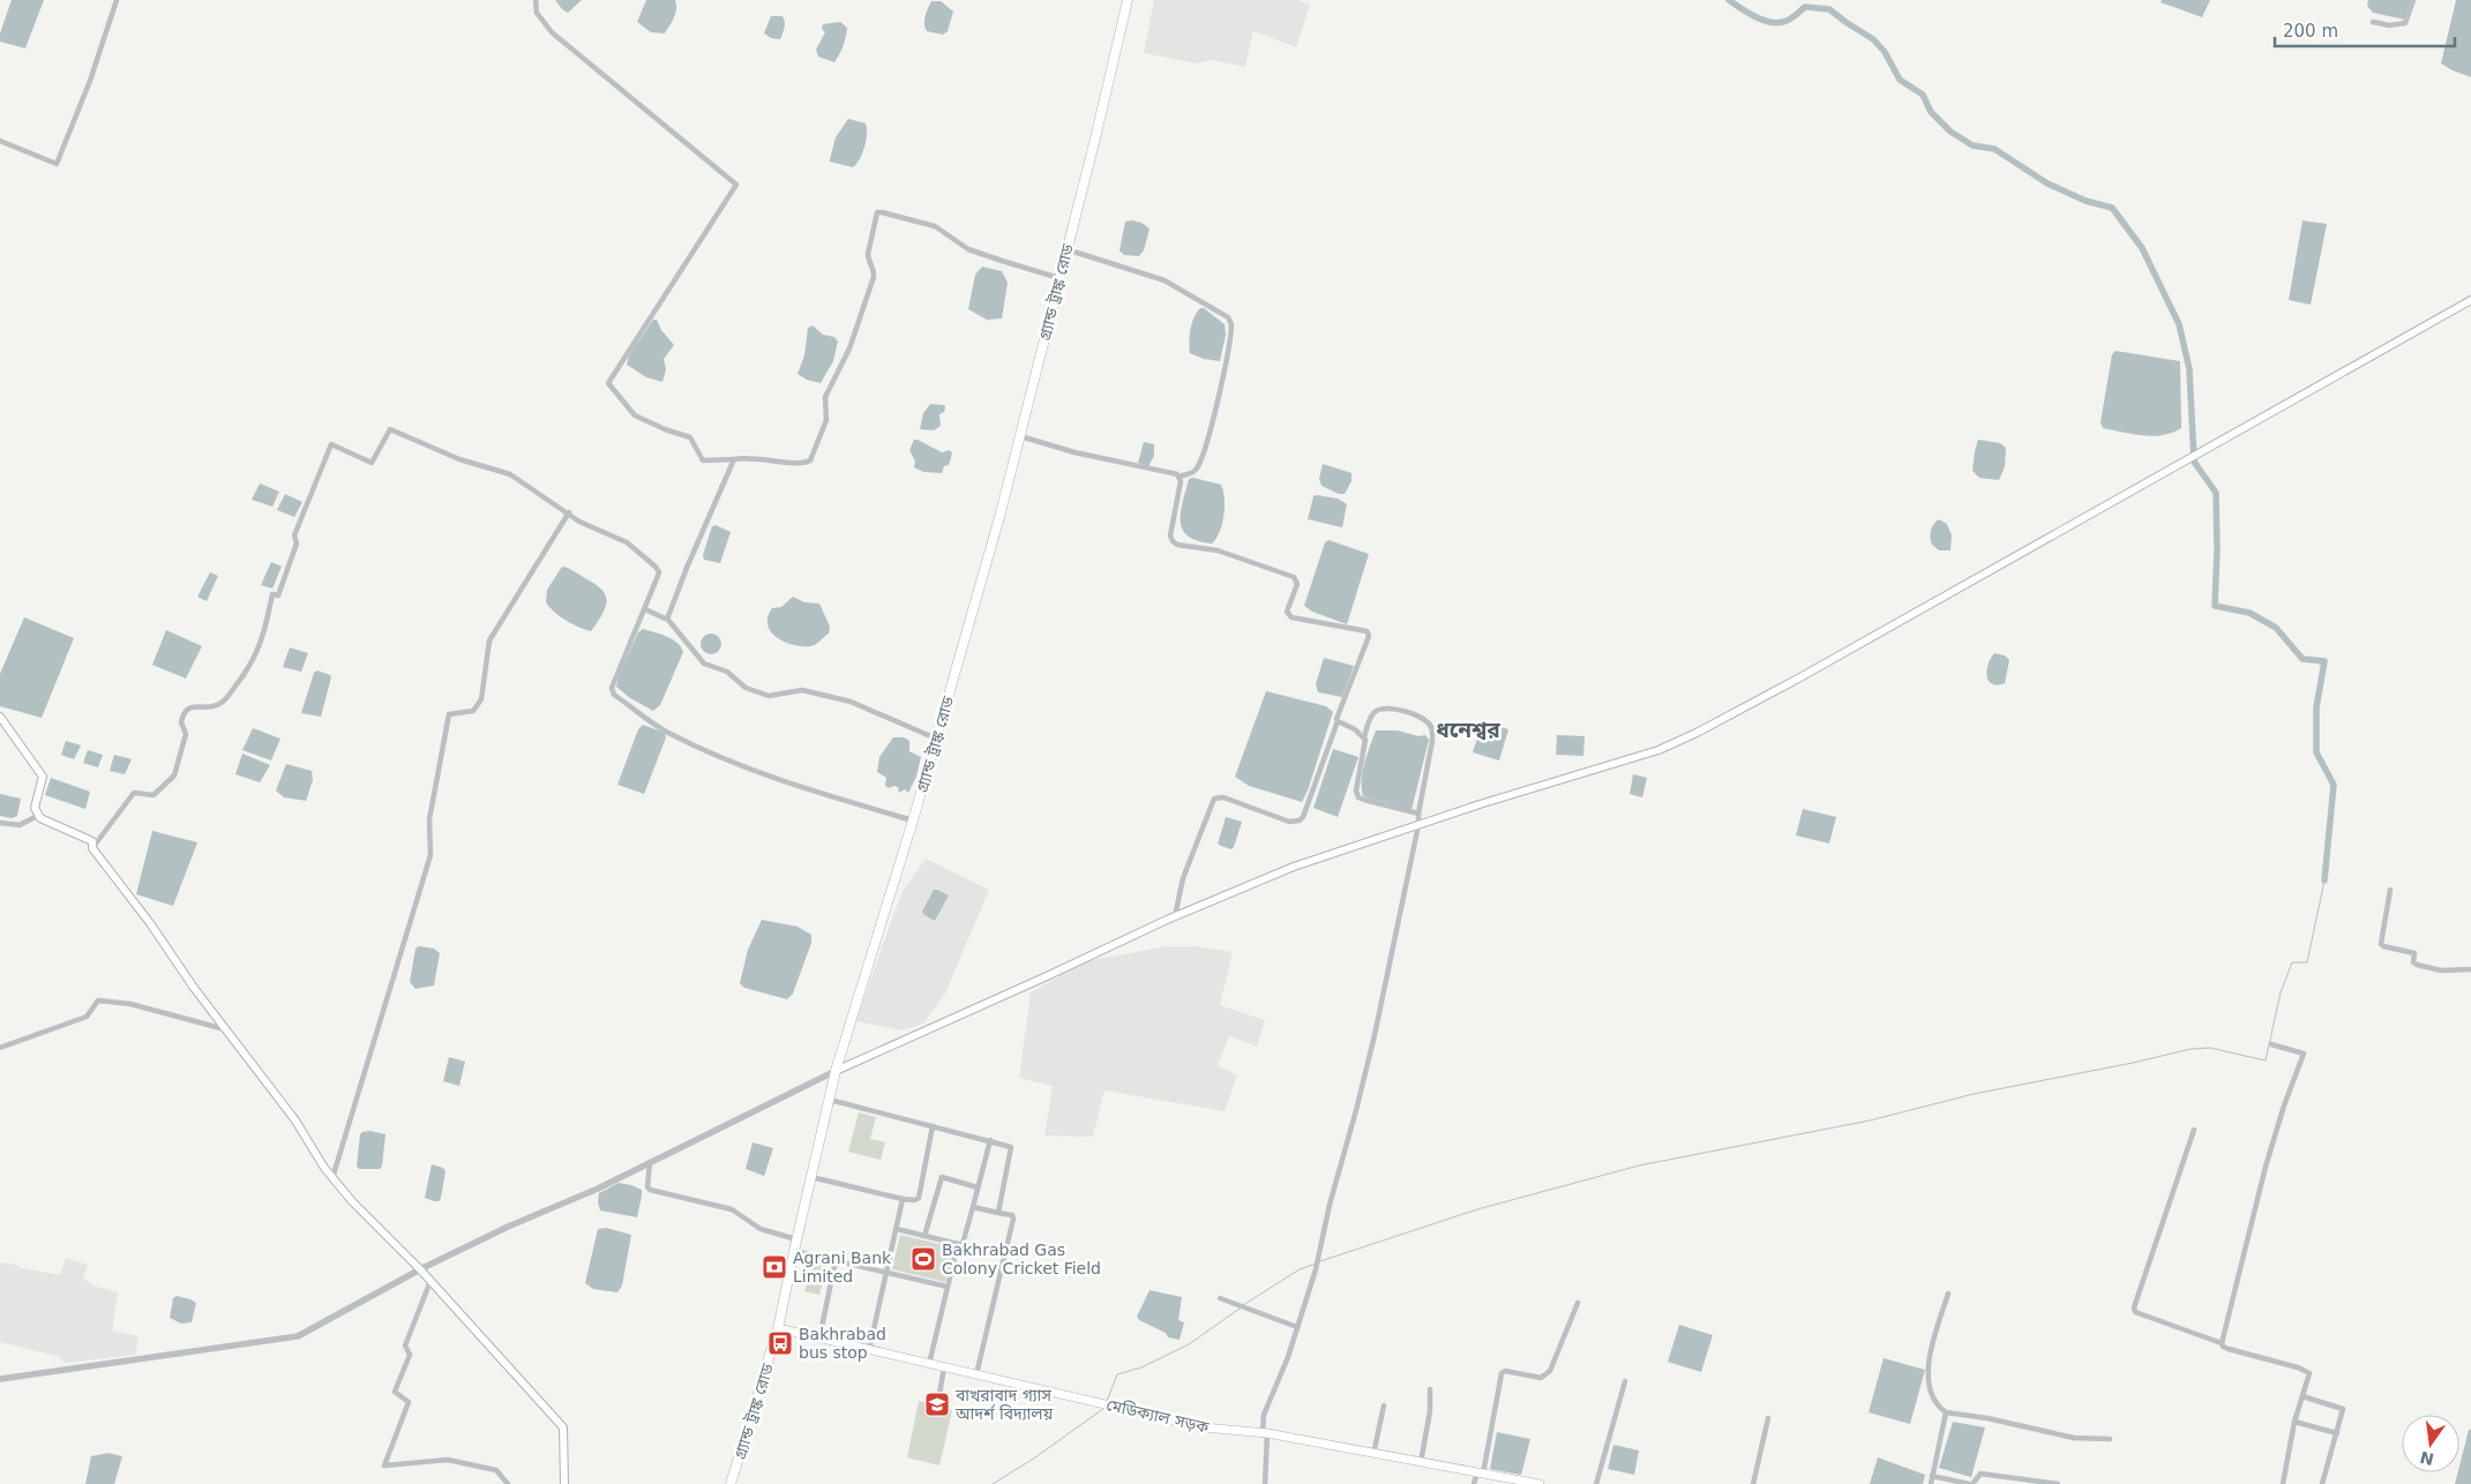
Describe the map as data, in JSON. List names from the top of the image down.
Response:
{
  "streets": {
    "highway": ["গ্র্যান্ড ট্রাঙ্ক রোড"],
    "main road": ["মেডিক্যাল সড়ক"]
  },
  "crossings": [
    ["গ্র্যান্ড ট্রাঙ্ক রোড", "মেডিক্যাল সড়ক"]
  ],
  "districts": ["ধনেশ্বর"],
  "places": {
    "sports": ["Bakhrabad Gas Colony Cricket Field"],
    "bank": ["Agrani Bank Limited"],
    "bus stop": ["Bakhrabad bus stop"],
    "school or university": ["বাখরাবাদ গ্যাস আদর্শ বিদ্যালয়"]
  },
  "scale_bar": "200 m",
  "north": "bottom"
}
